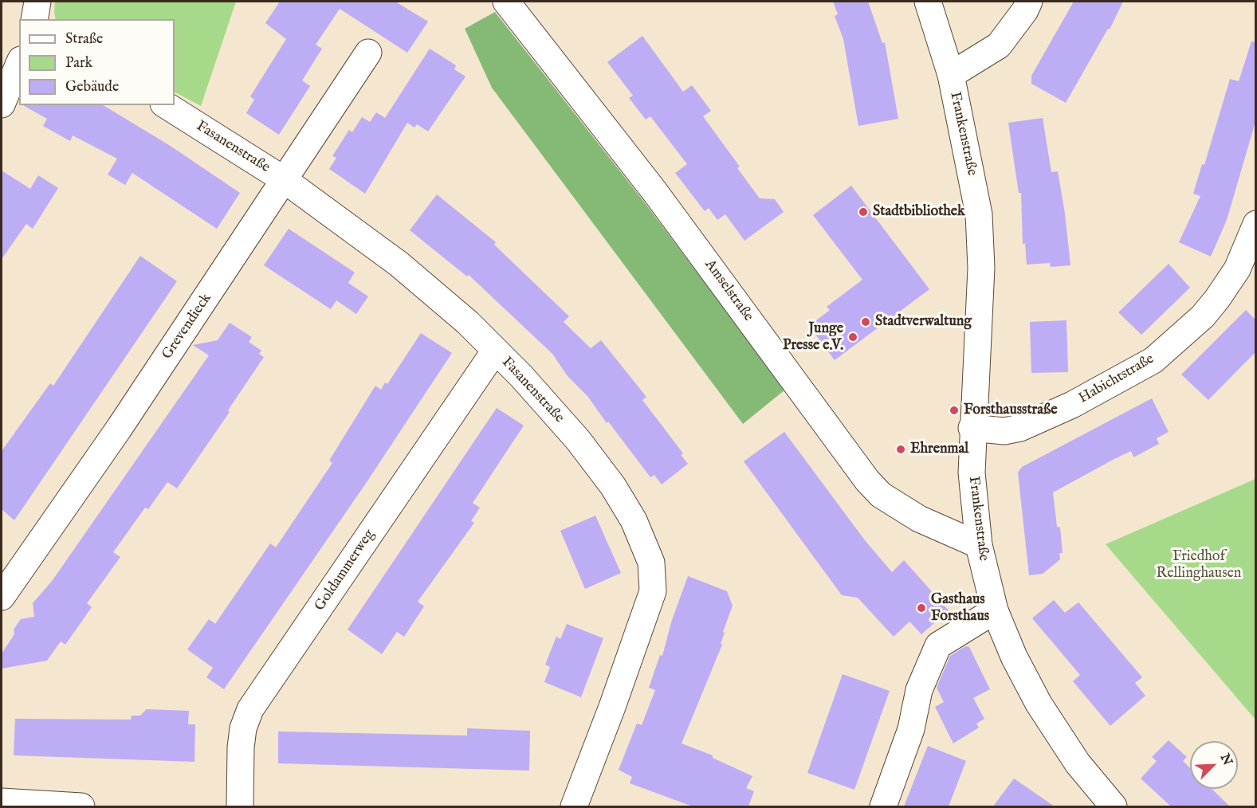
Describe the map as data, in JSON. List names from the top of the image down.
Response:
{
  "streets": {
    "street": [
      "Frankenstraße",
      "Fasanenstraße",
      "Amselstraße",
      "Grevendieck",
      "Habichtstraße",
      "Goldammerweg"
    ]
  },
  "crossings": [
    ["Frankenstraße", "Amselstraße"],
    ["Frankenstraße", "Habichtstraße"],
    ["Fasanenstraße", "Grevendieck"],
    ["Fasanenstraße", "Goldammerweg"]
  ],
  "parks": ["Friedhof Rellinghausen"],
  "places": [
    "Stadtbibliothek",
    "Stadtverwaltung",
    "Junge Presse e.V.",
    "Forsthausstraße",
    "Ehrenmal",
    "Gasthaus Forsthaus"
  ],
  "legend": ["Straße", "Park", "Gebäude"],
  "north": "top right"
}
